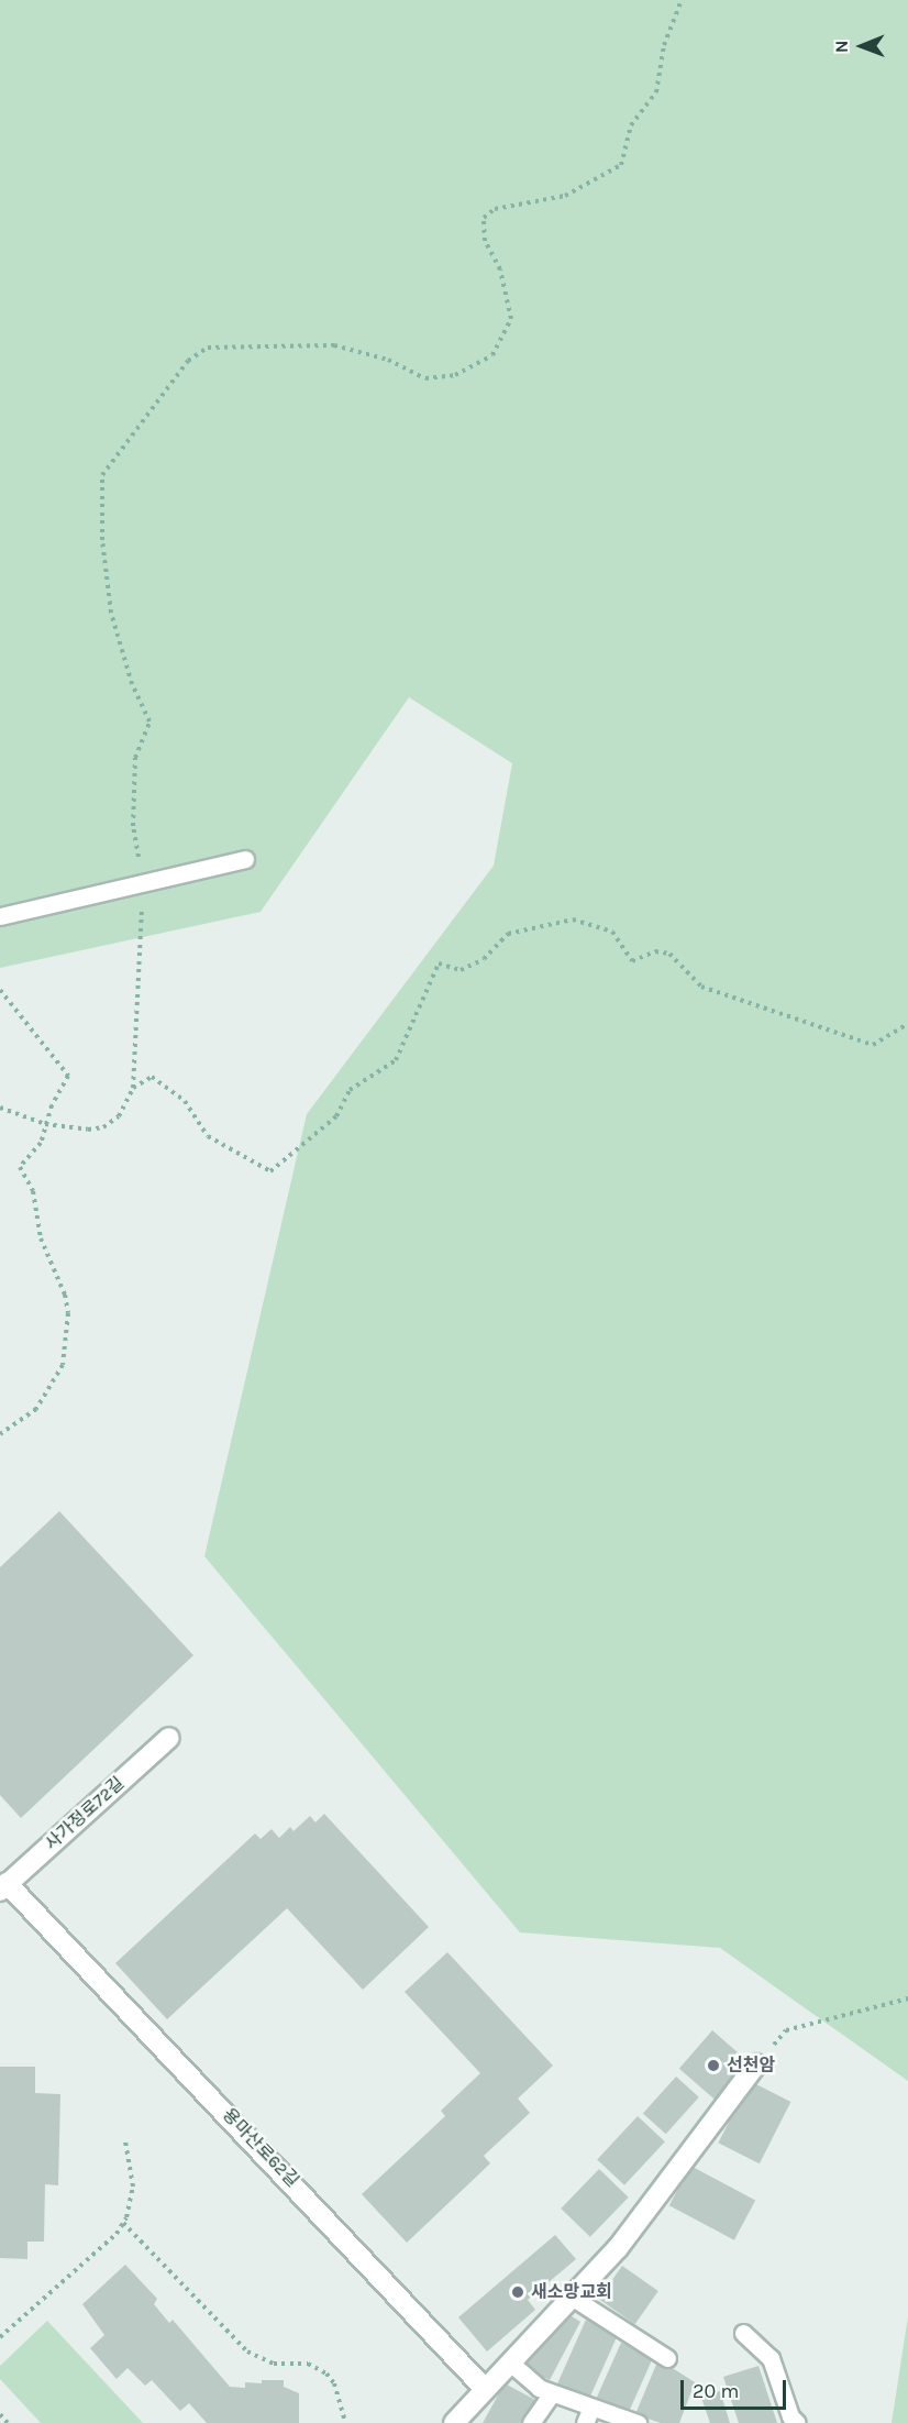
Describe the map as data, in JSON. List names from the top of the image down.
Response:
{
  "streets": {
    "street": ["사가정로72길", "용마산로62길"]
  },
  "crossings": [
    ["사가정로72길", "용마산로62길"]
  ],
  "places": ["선천암", "새소망교회"],
  "scale_bar": "20 m",
  "north": "left"
}
